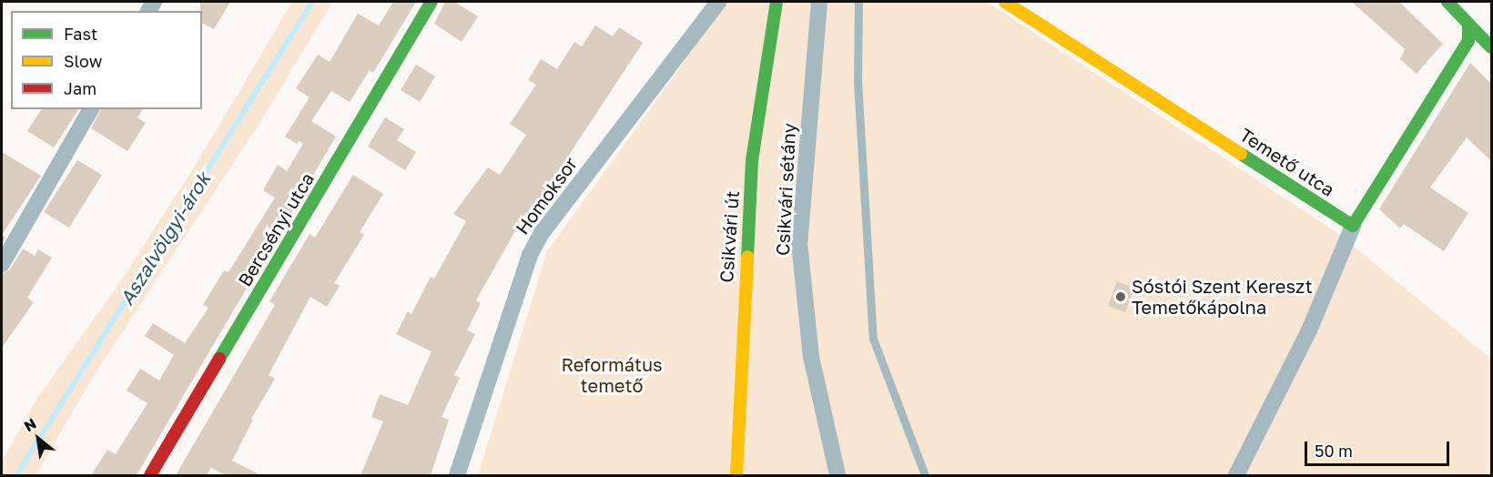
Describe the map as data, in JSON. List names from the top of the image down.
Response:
{
  "streets": {
    "street": [
      "Temető utca",
      "Csikvári sétány",
      "Homoksor",
      "Bercsényi utca",
      "Csikvári út"
    ]
  },
  "water": ["Aszalvölgyi-árok"],
  "parks": ["Református temető"],
  "places": ["Sóstói Szent Kereszt Temetőkápolna"],
  "legend": ["Fast", "Slow", "Jam"],
  "scale_bar": "50 m",
  "north": "top left"
}
